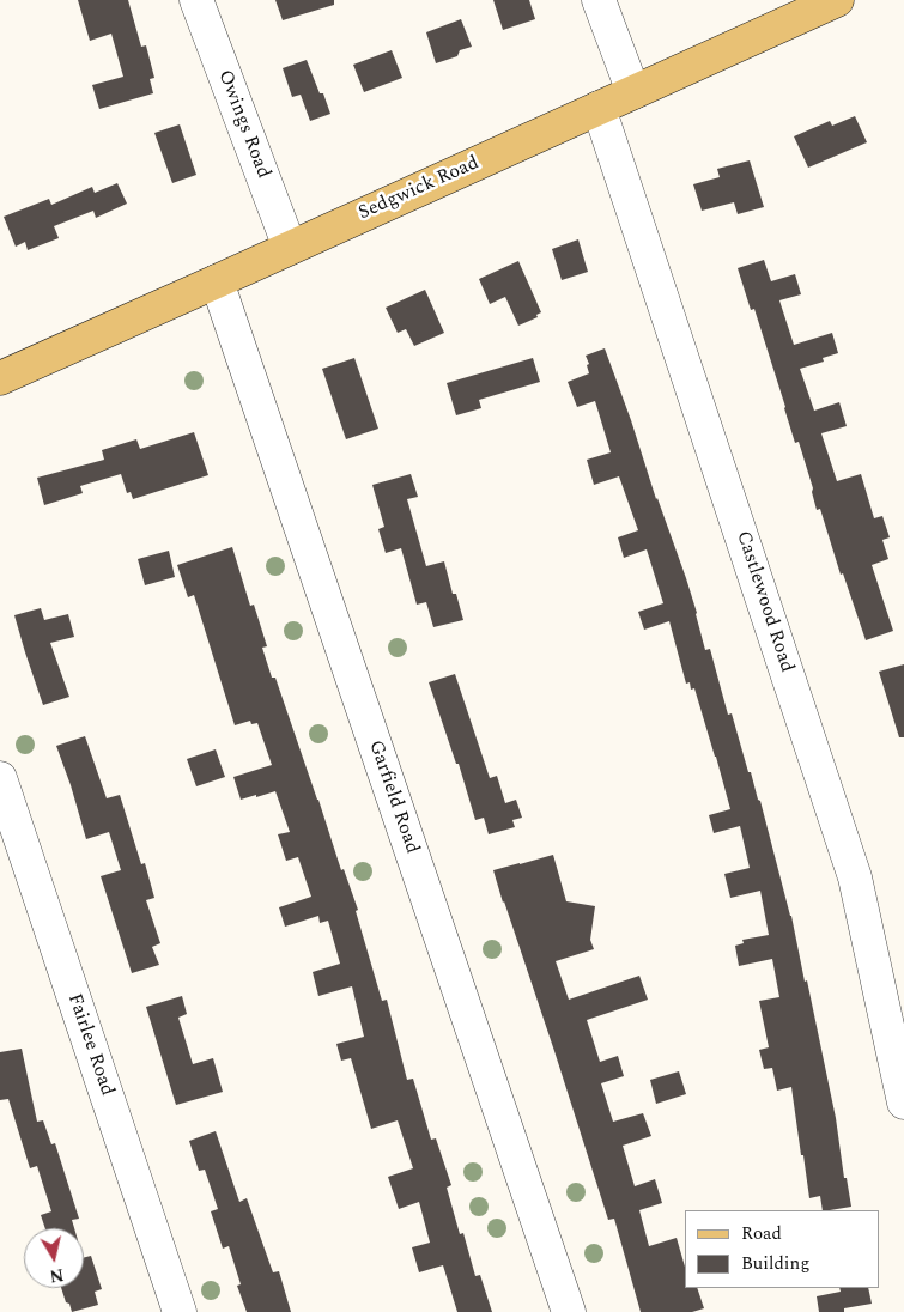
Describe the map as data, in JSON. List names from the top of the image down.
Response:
{
  "streets": {
    "main road": ["Sedgwick Road"],
    "street": [
      "Owings Road",
      "Castlewood Road",
      "Garfield Road",
      "Fairlee Road"
    ]
  },
  "crossings": [
    ["Owings Road", "Sedgwick Road"],
    ["Sedgwick Road", "Castlewood Road"],
    ["Sedgwick Road", "Garfield Road"]
  ],
  "legend": ["Road", "Building"],
  "north": "bottom"
}
